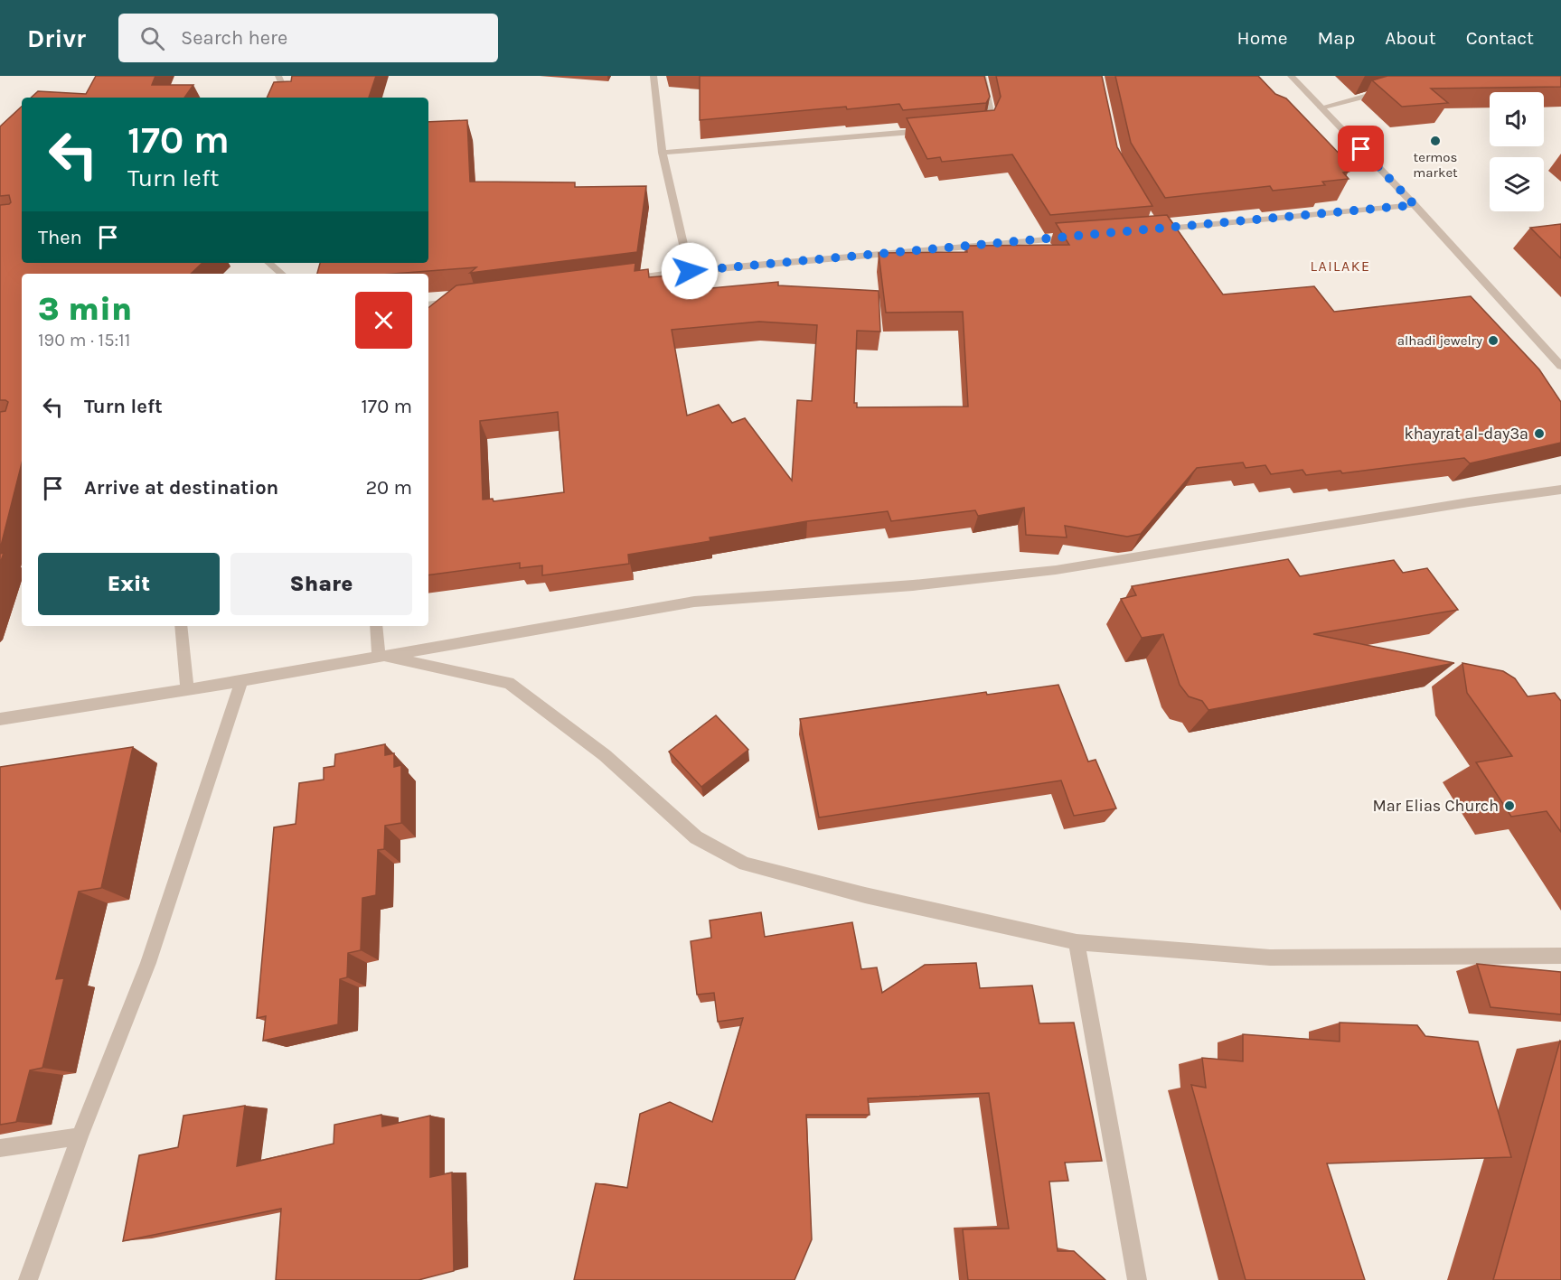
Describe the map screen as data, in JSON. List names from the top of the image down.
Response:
{
  "districts": ["LAILAKE"],
  "places": [
    "termos market",
    "alhadi jewelry",
    "khayrat al-day3a",
    "Mar Elias Church"
  ],
  "page": {
    "header": "Drivr",
    "search": "Search here",
    "nav": [
      "Home",
      "Map",
      "About",
      "Contact"
    ],
    "turn": ["170 m", "Turn left"],
    "then": "Then",
    "heading": ["3 min", "190 m · 15:11"],
    "list": [
      {
        "name": "Turn left",
        "value": "170 m"
      },
      {
        "name": "Arrive at destination",
        "value": "20 m"
      }
    ],
    "buttons": ["Exit", "Share"]
  }
}
